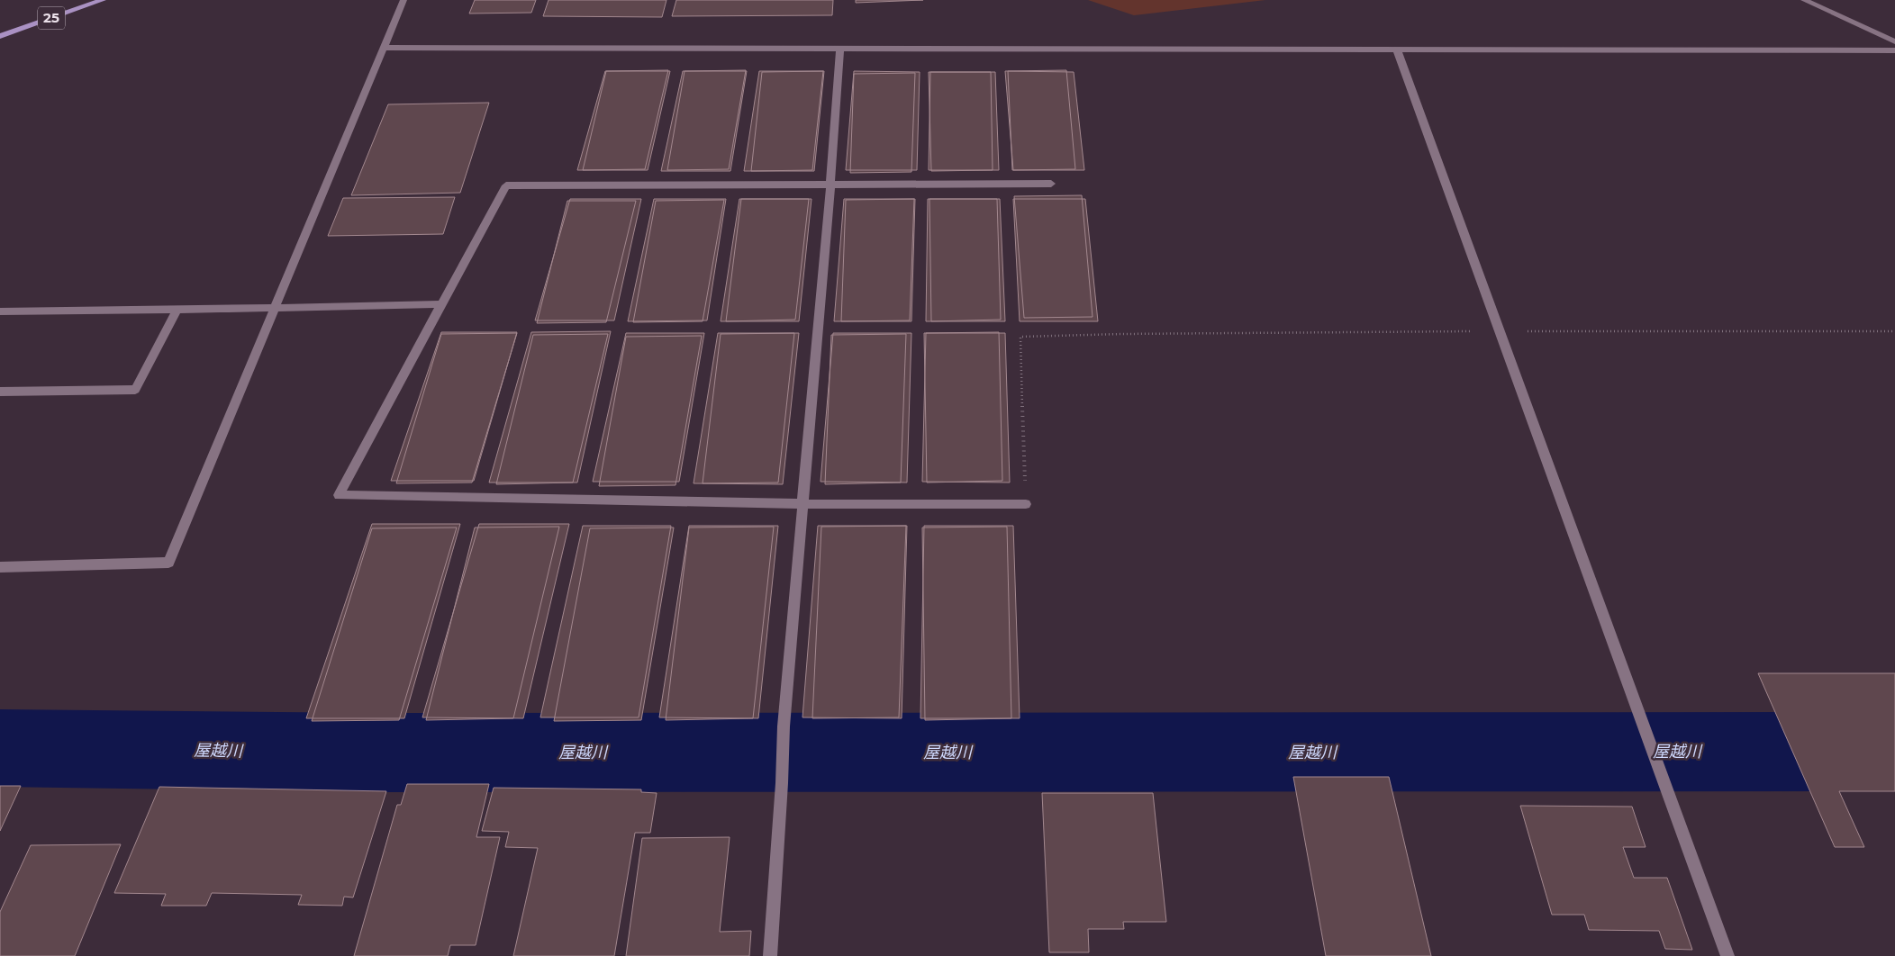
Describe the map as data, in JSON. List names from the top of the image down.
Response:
{
  "streets": {
    "main road": ["25"]
  },
  "water": ["屋越川"]
}
